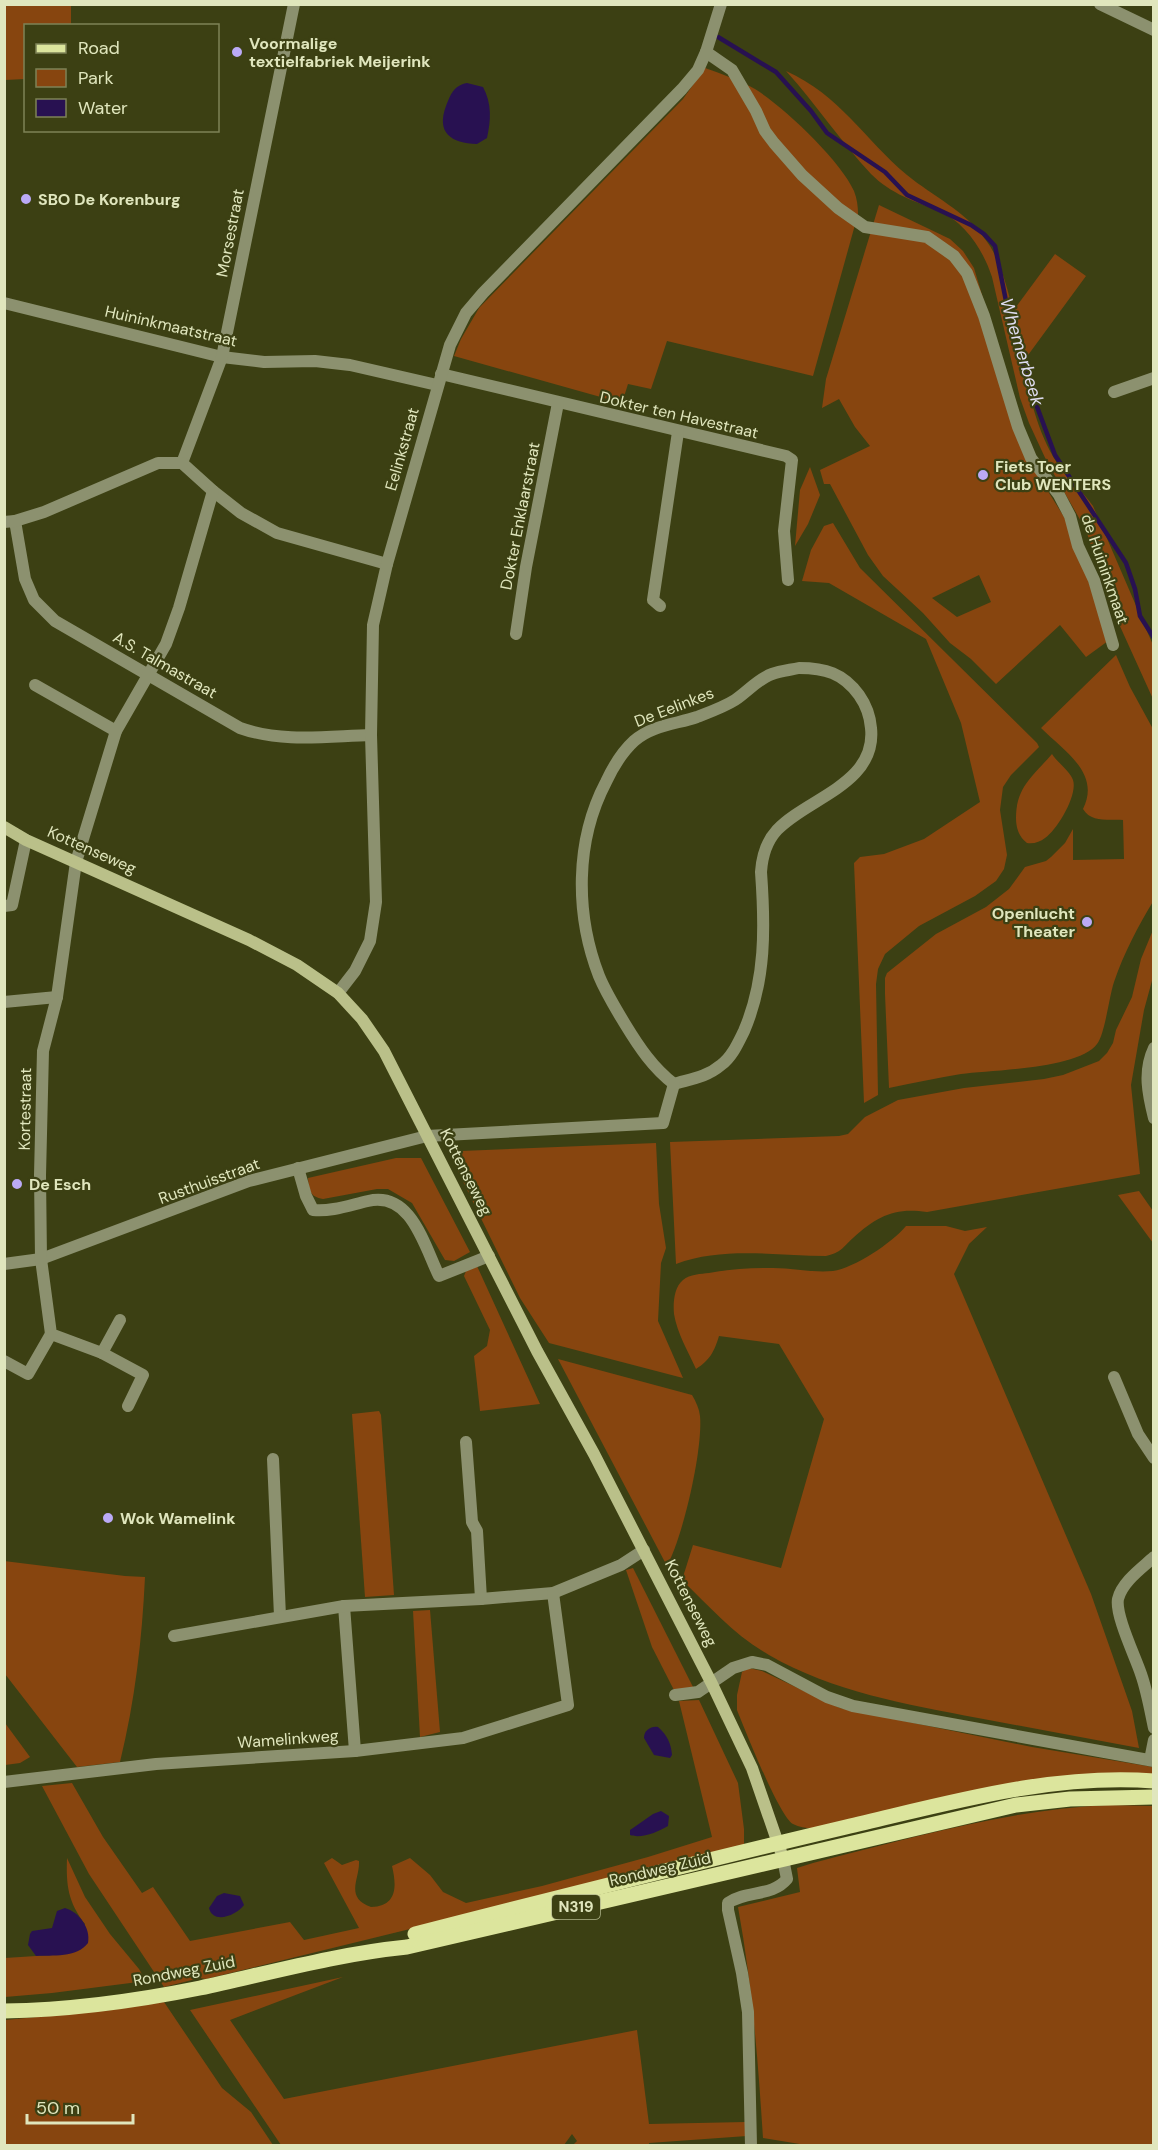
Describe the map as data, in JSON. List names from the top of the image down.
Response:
{
  "streets": {
    "main road": ["Rondweg Zuid", "N319"],
    "street": [
      "Morsestraat",
      "Huininkmaatstraat",
      "Dokter ten Havestraat",
      "Eelinkstraat",
      "Dokter Enklaarstraat",
      "de Huininkmaat",
      "A.S. Talmastraat",
      "De Eelinkes",
      "Kottenseweg",
      "Kortestraat",
      "Rusthuisstraat",
      "Wamelinkweg"
    ]
  },
  "crossings": [
    ["Morsestraat", "Huininkmaatstraat"],
    ["Huininkmaatstraat", "Dokter ten Havestraat"],
    ["Huininkmaatstraat", "Eelinkstraat"],
    ["Dokter ten Havestraat", "Eelinkstraat"],
    ["Dokter ten Havestraat", "Dokter Enklaarstraat"],
    ["Eelinkstraat", "de Huininkmaat"],
    ["Eelinkstraat", "A.S. Talmastraat"],
    ["Eelinkstraat", "Kottenseweg"],
    ["A.S. Talmastraat", "Kortestraat"],
    ["Kottenseweg", "Kortestraat"],
    ["Kottenseweg", "Rusthuisstraat"],
    ["Kottenseweg", "Rondweg Zuid"],
    ["Kottenseweg", "N319"],
    ["Kortestraat", "Rusthuisstraat"],
    ["Rondweg Zuid", "N319"]
  ],
  "water": ["Whemerbeek"],
  "places": [
    "Voormalige textielfabriek Meijerink",
    "SBO De Korenburg",
    "Fiets Toer Club WENTERS",
    "Openlucht Theater",
    "De Esch",
    "Wok Wamelink"
  ],
  "legend": ["Road", "Park", "Water"],
  "scale_bar": "50 m"
}
